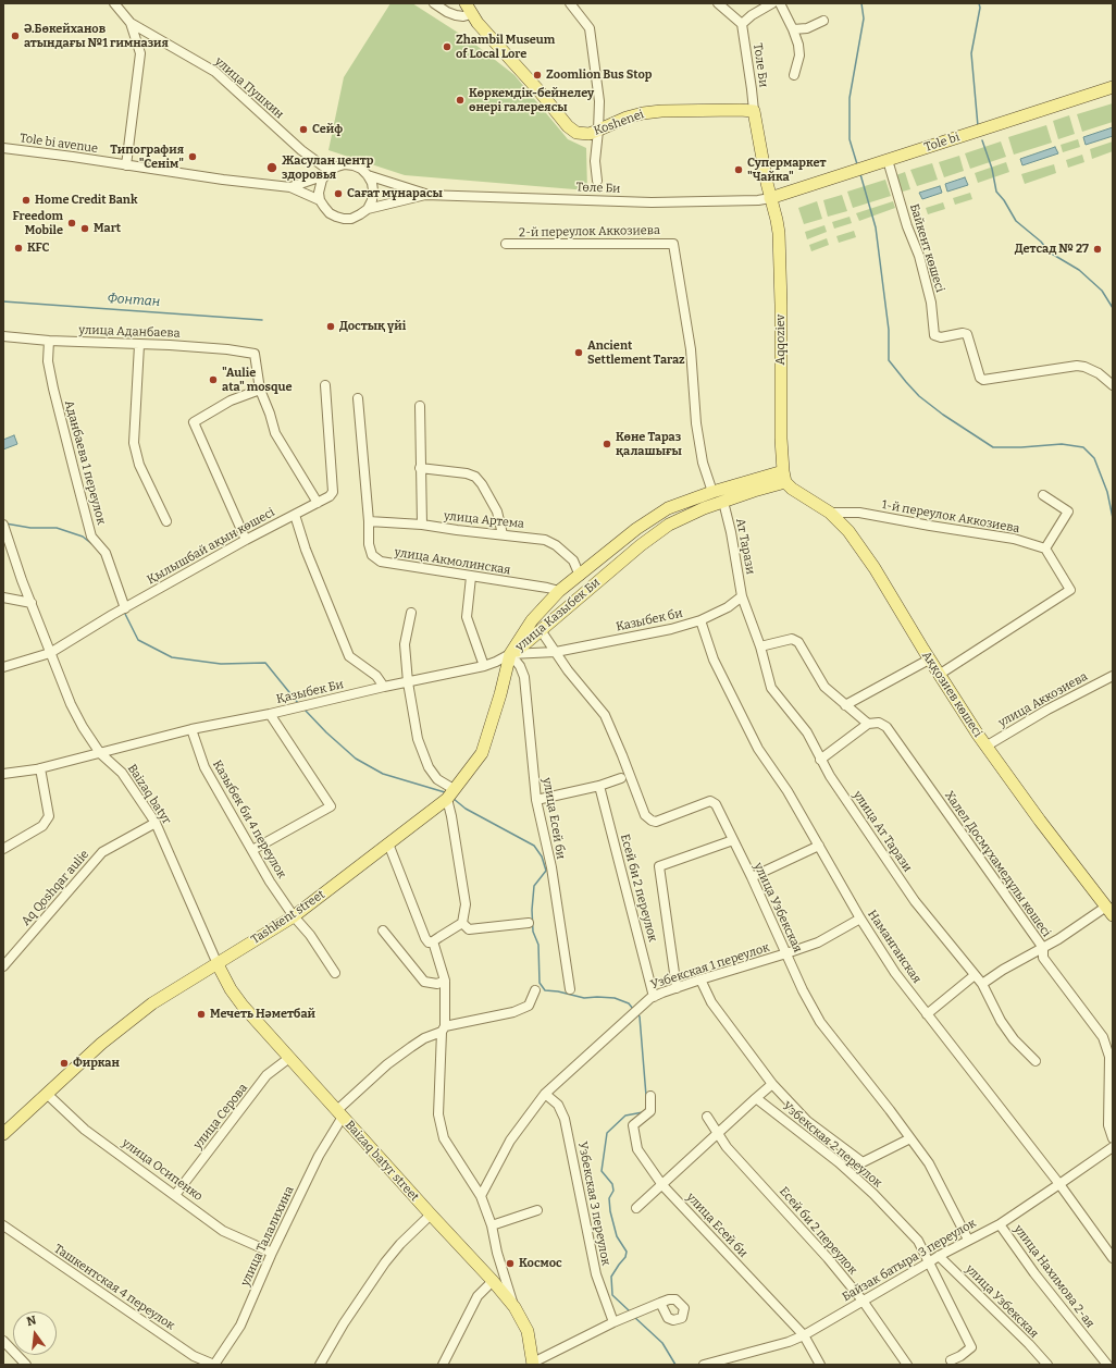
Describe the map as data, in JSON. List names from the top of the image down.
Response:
{
  "streets": {
    "main road": [
      "Koshenei",
      "Tole bi",
      "Aqqoziev",
      "улица Казыбек Би",
      "Аққозиев көшесі",
      "Tashkent street",
      "Baizaq batyr street"
    ],
    "street": [
      "Толе Би",
      "улица Пушкин",
      "Tole bi avenue",
      "Төле Би",
      "2-й переулок Аккозиева",
      "Байкент көшесі",
      "улица Аданбаева",
      "Аданбаева 1 переулок",
      "1-й переулок Аккозиева",
      "улица Артема",
      "Қылышбай ақын көшесі",
      "Ат Тарази",
      "улица Акмолинская",
      "Казыбек би",
      "Қазыбек Би",
      "улица Аккозиева",
      "Baizaq batyr",
      "улица Есей би",
      "Казыбек би 4 переулок",
      "улица Ат Тарази",
      "Халел Досмұхамедұлы көшесі",
      "Aq Qoshqar aulie",
      "Есей би 2 переулок",
      "улица Узбекская",
      "Наманганская",
      "Узбекская 1 переулок",
      "улица Серова",
      "Узбекская 2 переулок",
      "улица Осипенко",
      "Узбекская 3 переулок",
      "улица Талалихина",
      "Байзак батыра 3 переулок",
      "улица Нахимова 2-ая",
      "Ташкентская 4 переулок"
    ]
  },
  "crossings": [
    ["Толе Би", "Koshenei"],
    ["Толе Би", "Aqqoziev"],
    ["улица Пушкин", "Төле Би"],
    ["Koshenei", "Aqqoziev"],
    ["Tole bi", "Төле Би"],
    ["Tole bi", "Байкент көшесі"],
    ["Tole bi", "Aqqoziev"],
    ["Төле Би", "Aqqoziev"],
    ["2-й переулок Аккозиева", "улица Казыбек Би"],
    ["улица Аданбаева", "Аданбаева 1 переулок"],
    ["Aqqoziev", "улица Казыбек Би"],
    ["Aqqoziev", "Аққозиев көшесі"],
    ["Аданбаева 1 переулок", "Қылышбай ақын көшесі"],
    ["1-й переулок Аккозиева", "Аққозиев көшесі"],
    ["улица Артема", "улица Акмолинская"],
    ["улица Артема", "улица Казыбек Би"],
    ["Қылышбай ақын көшесі", "Baizaq batyr"],
    ["Ат Тарази", "улица Казыбек Би"],
    ["Ат Тарази", "Казыбек би"],
    ["Ат Тарази", "улица Ат Тарази"],
    ["улица Акмолинская", "улица Казыбек Би"],
    ["улица Казыбек Би", "Казыбек би"],
    ["улица Казыбек Би", "Қазыбек Би"],
    ["улица Казыбек Би", "Аққозиев көшесі"],
    ["улица Казыбек Би", "улица Есей би"],
    ["улица Казыбек Би", "Tashkent street"],
    ["Казыбек би", "Қазыбек Би"],
    ["Казыбек би", "улица Есей би"],
    ["Казыбек би", "улица Ат Тарази"],
    ["Казыбек би", "улица Узбекская"],
    ["Казыбек би", "Tashkent street"],
    ["Казыбек би", "Наманганская"],
    ["Қазыбек Би", "Baizaq batyr"],
    ["Қазыбек Би", "улица Есей би"],
    ["Қазыбек Би", "Казыбек би 4 переулок"],
    ["Қазыбек Би", "Tashkent street"],
    ["Аққозиев көшесі", "улица Аккозиева"],
    ["Baizaq batyr", "Aq Qoshqar aulie"],
    ["Baizaq batyr", "Tashkent street"],
    ["Baizaq batyr", "Baizaq batyr street"],
    ["улица Есей би", "Tashkent street"],
    ["улица Есей би", "Байзак батыра 3 переулок"],
    ["Казыбек би 4 переулок", "Tashkent street"],
    ["Есей би 2 переулок", "Узбекская 1 переулок"],
    ["Есей би 2 переулок", "Байзак батыра 3 переулок"],
    ["улица Узбекская", "Узбекская 1 переулок"],
    ["улица Узбекская", "Узбекская 2 переулок"],
    ["улица Узбекская", "Байзак батыра 3 переулок"],
    ["Tashkent street", "Baizaq batyr street"],
    ["Tashkent street", "улица Осипенко"],
    ["Наманганская", "Узбекская 1 переулок"],
    ["Наманганская", "Байзак батыра 3 переулок"],
    ["Узбекская 1 переулок", "Узбекская 2 переулок"],
    ["Узбекская 1 переулок", "Узбекская 3 переулок"],
    ["улица Серова", "Baizaq batyr street"],
    ["улица Серова", "улица Осипенко"],
    ["Узбекская 2 переулок", "Байзак батыра 3 переулок"],
    ["Baizaq batyr street", "улица Талалихина"],
    ["улица Осипенко", "улица Талалихина"],
    ["улица Талалихина", "Ташкентская 4 переулок"],
    ["Байзак батыра 3 переулок", "улица Нахимова 2-ая"]
  ],
  "water": ["Фонтан"],
  "places": [
    "Ә.Бөкейханов атындағы №1 гимназия",
    "Zhambil Museum of Local Lore",
    "Zoomlion Bus Stop",
    "Көркемдік-бейнелеу өнері галереясы",
    "Сейф",
    "Типография \"Сенім\"",
    "Жасулан центр здоровья",
    "Супермаркет \"Чайка\"",
    "Сағат мұнарасы",
    "Home Credit Bank",
    "Freedom Mobile",
    "Mart",
    "KFC",
    "Детсад № 27",
    "Достық үйі",
    "Ancient Settlement Taraz",
    "\"Aulie ata\" mosque",
    "Көне Тараз қалашығы",
    "Мечеть Нәметбай",
    "Фиркан",
    "Космос"
  ],
  "north": "top"
}
